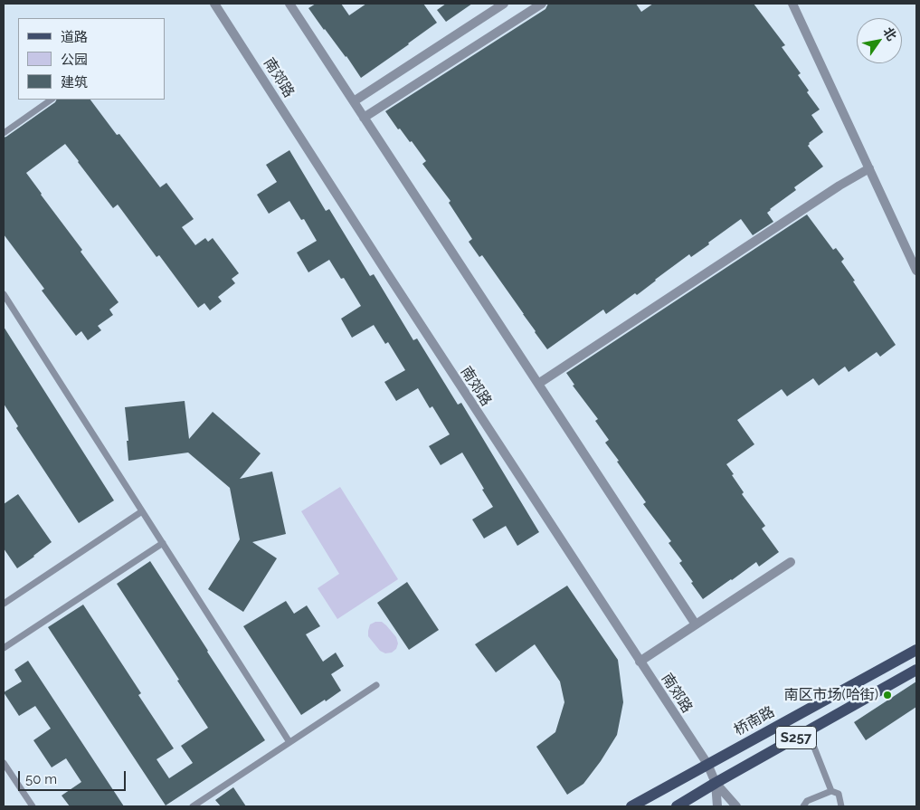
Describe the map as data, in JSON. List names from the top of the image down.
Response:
{
  "streets": {
    "main road": ["桥南路", "S257"],
    "street": ["南郊路"]
  },
  "crossings": [
    ["南郊路", "桥南路"],
    ["南郊路", "S257"]
  ],
  "places": ["南区市场(哈街)"],
  "legend": ["道路", "公园", "建筑"],
  "scale_bar": "50 m",
  "north": "top right"
}
